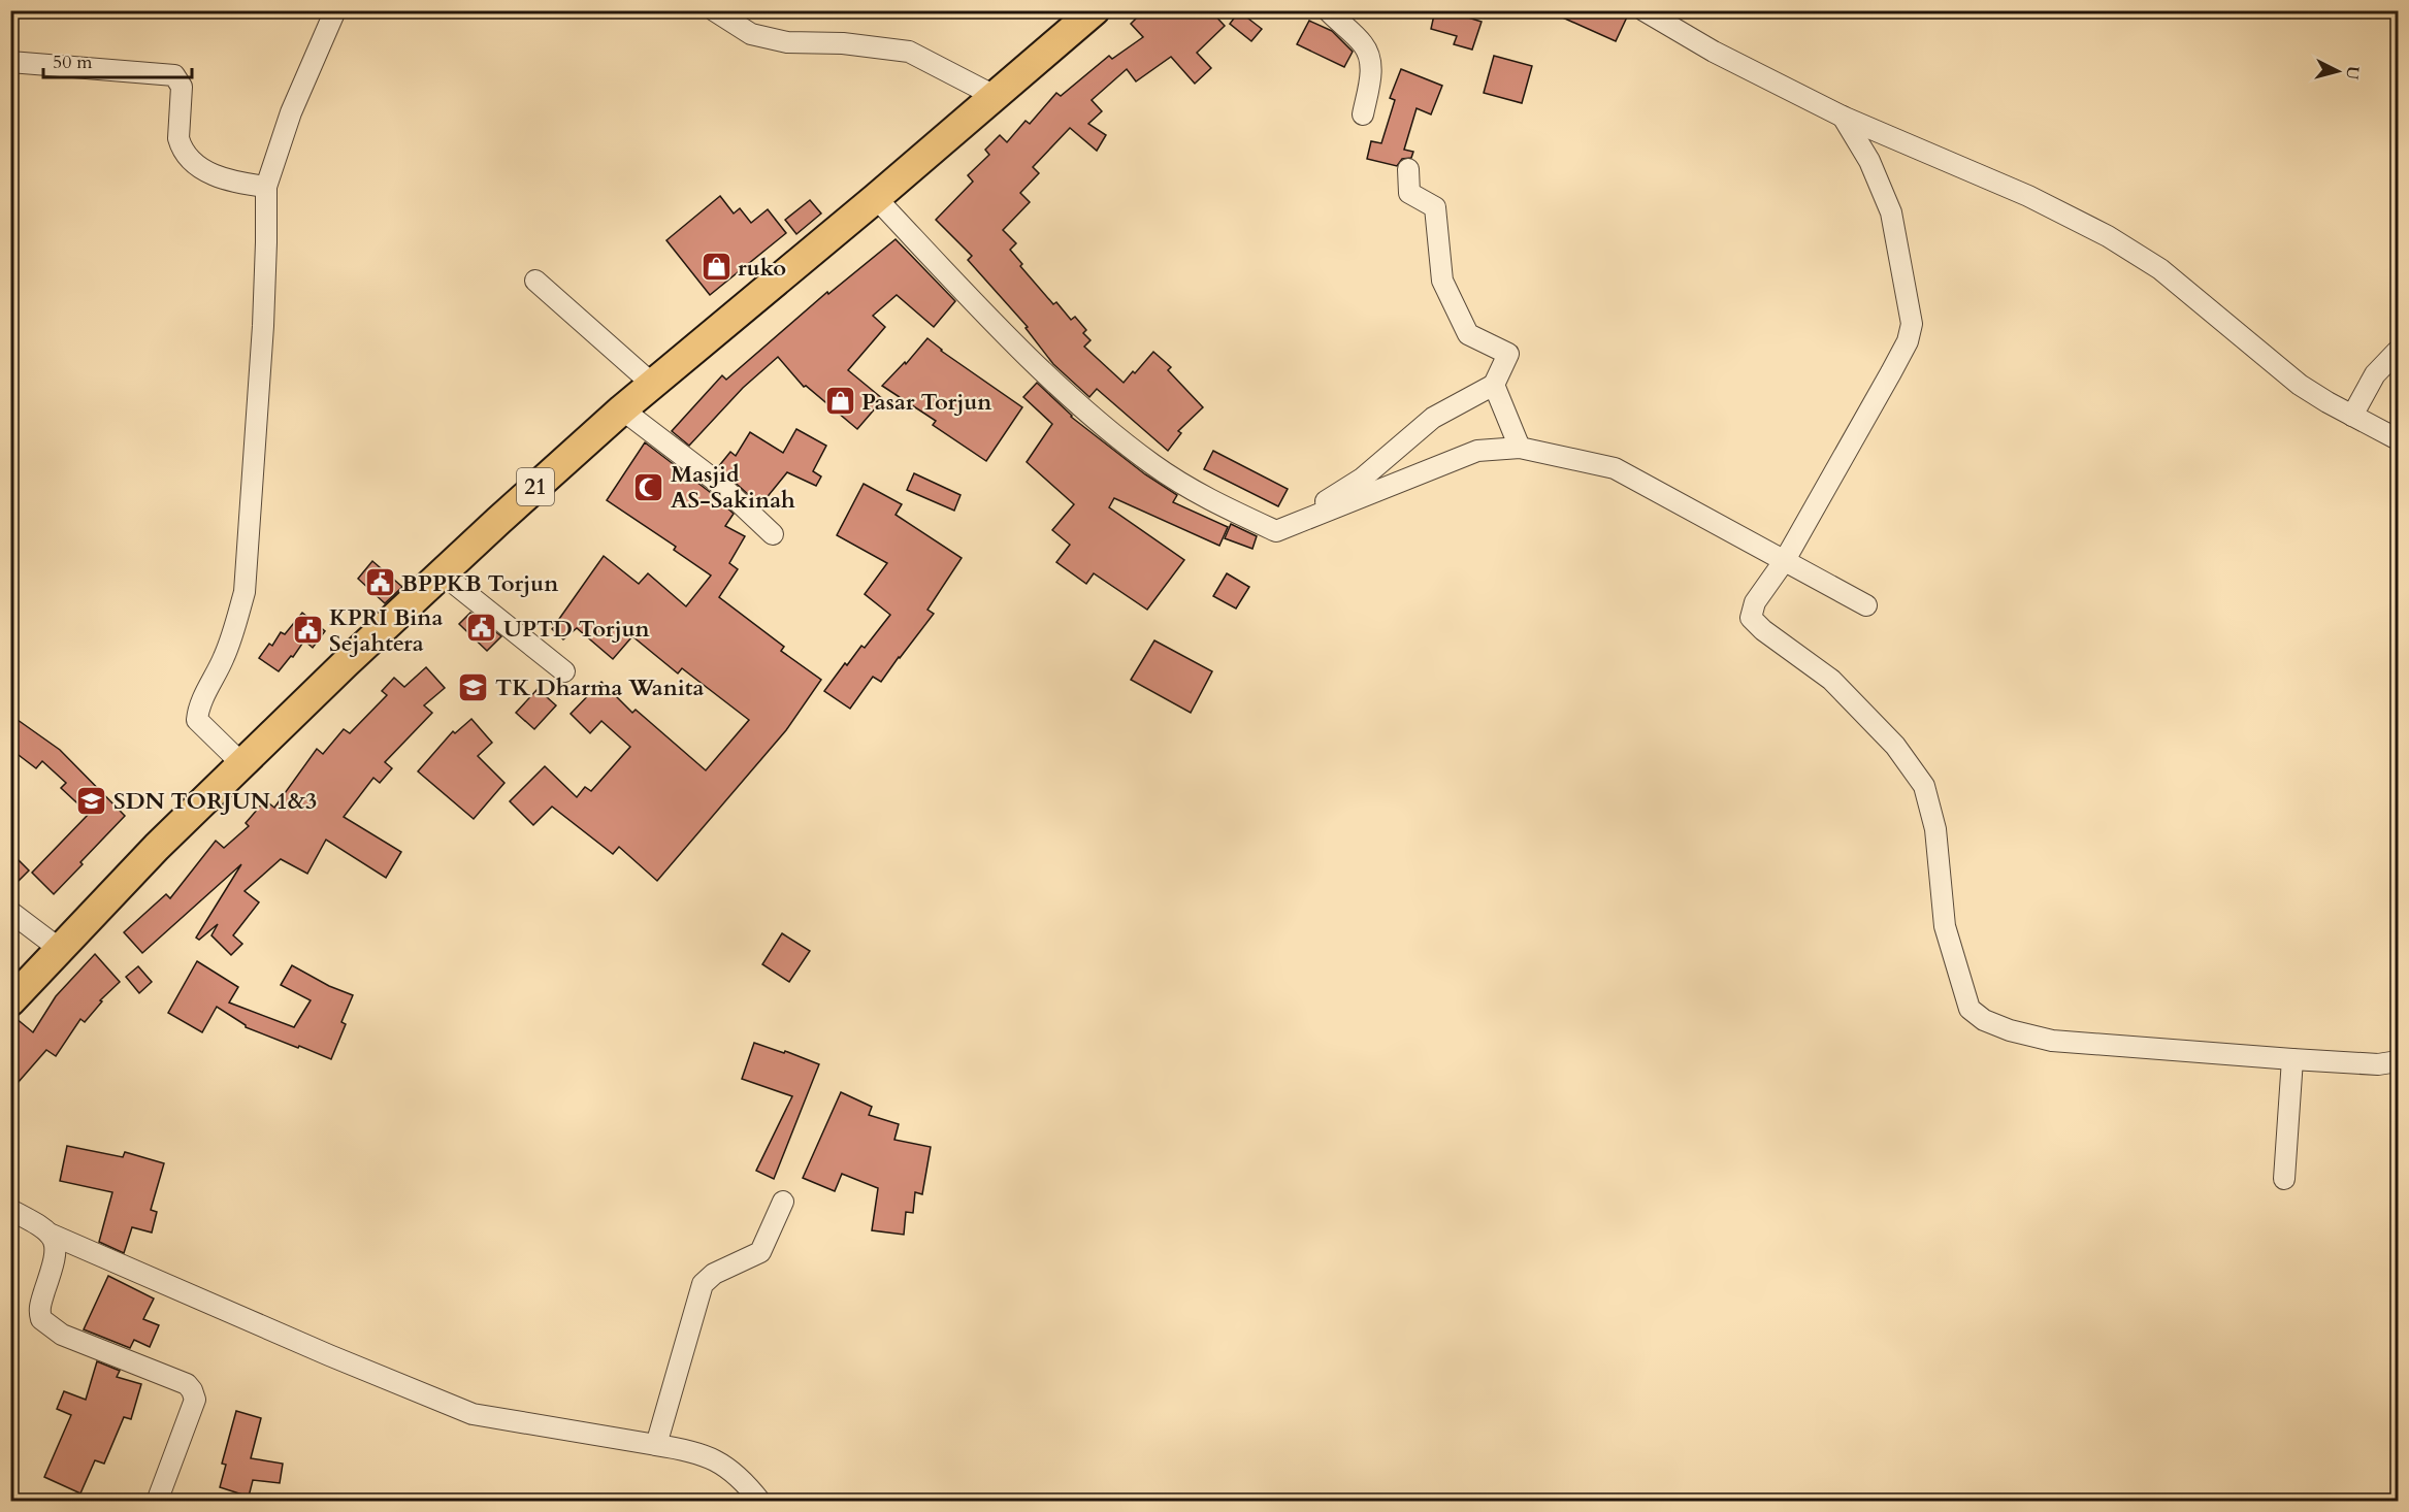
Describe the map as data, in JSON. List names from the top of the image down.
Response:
{
  "streets": {
    "highway": ["21"]
  },
  "places": {
    "shop": ["ruko", "Pasar Torjun"],
    "mosque": ["Masjid AS-Sakinah"],
    "public building": ["BPPKB Torjun", "UPTD Torjun", "KPRI Bina Sejahtera"],
    "school or university": ["TK Dharma Wanita", "SDN TORJUN 1&3"]
  },
  "scale_bar": "50 m",
  "north": "right"
}
